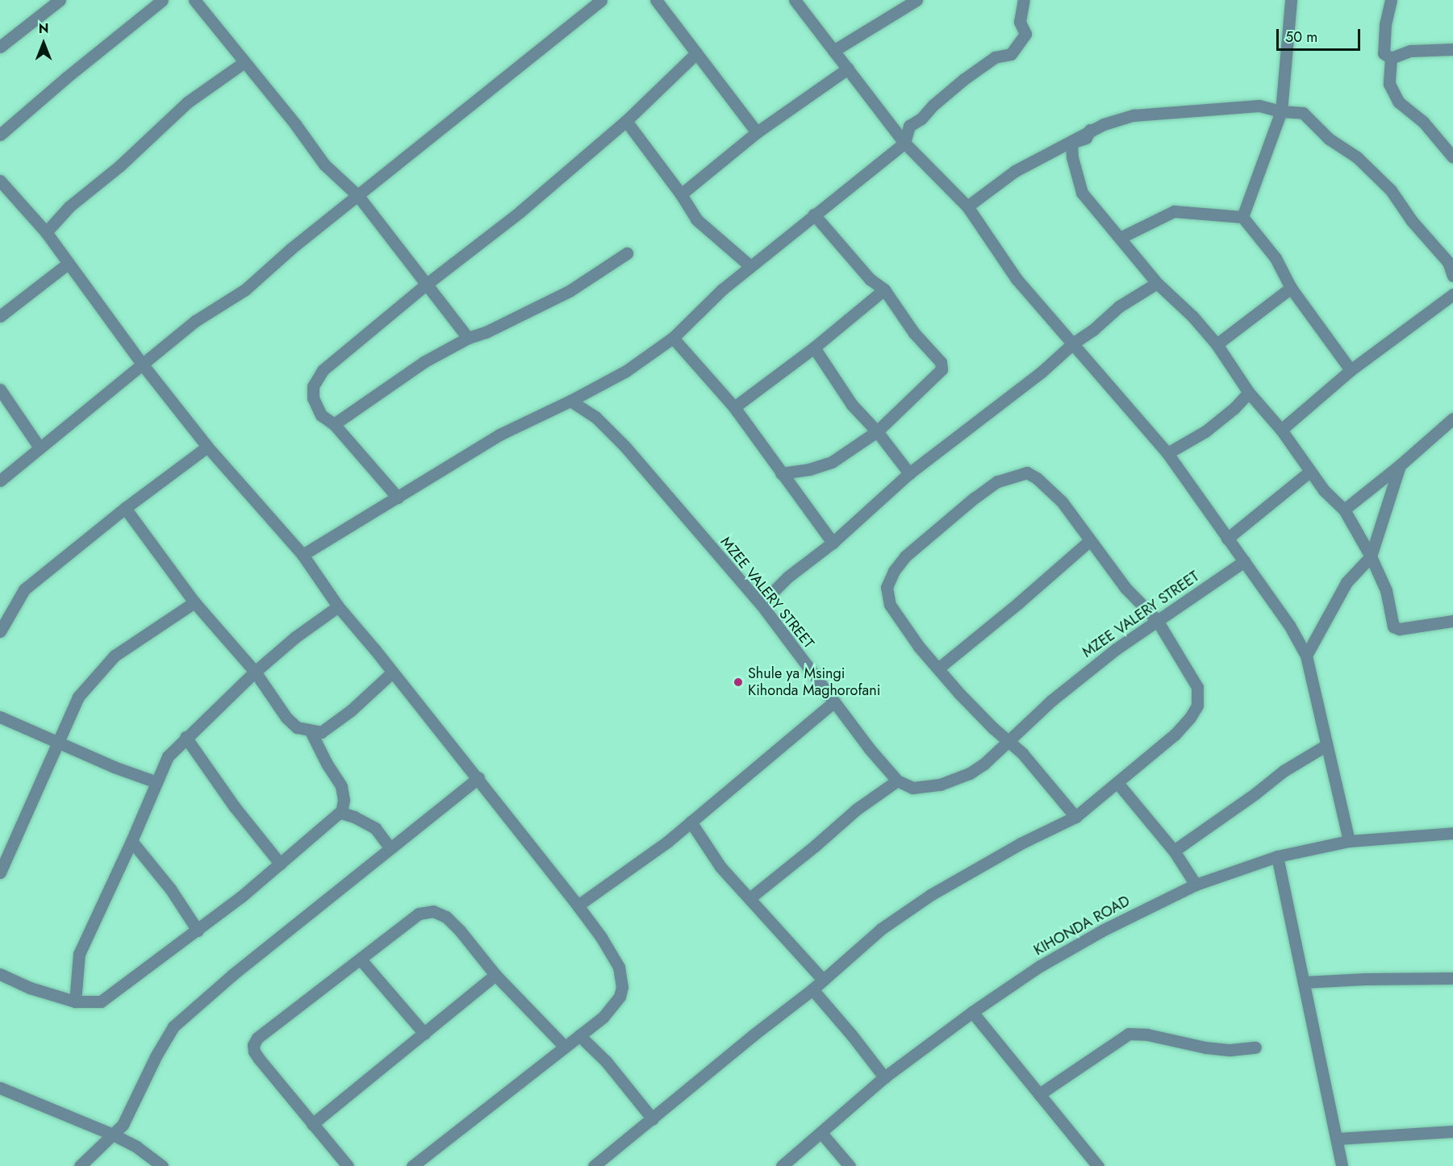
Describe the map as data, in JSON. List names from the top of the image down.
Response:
{
  "streets": {
    "street": ["MZEE VALERY STREET", "KIHONDA ROAD"]
  },
  "places": ["Shule ya Msingi Kihonda Maghorofani"],
  "scale_bar": "50 m",
  "north": "top"
}
